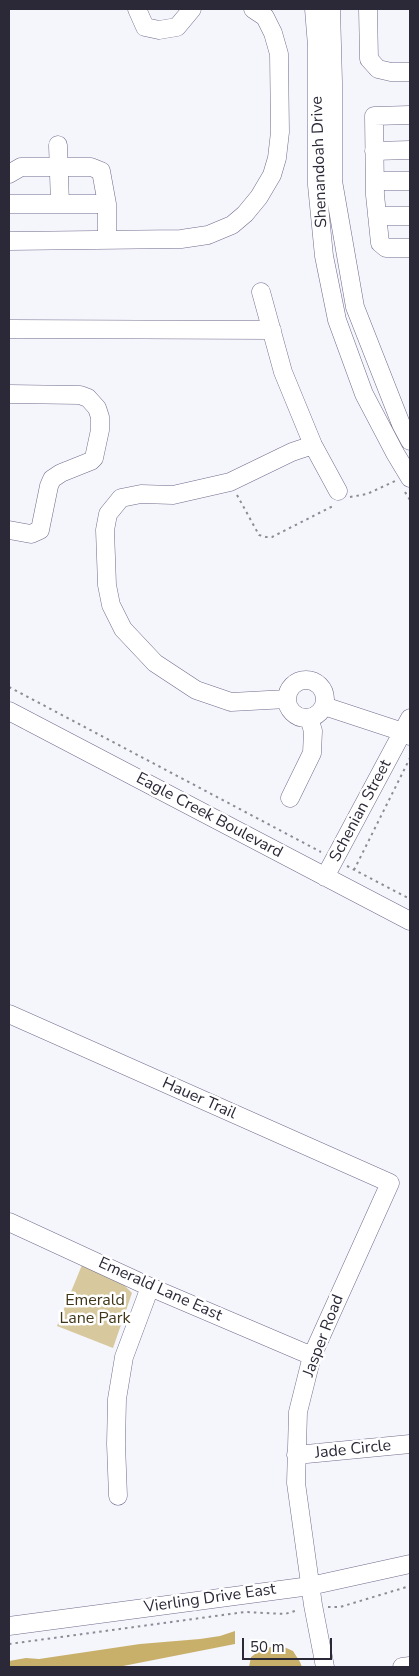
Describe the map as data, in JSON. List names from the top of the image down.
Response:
{
  "streets": {
    "street": [
      "Shenandoah Drive",
      "Schenian Street",
      "Eagle Creek Boulevard",
      "Hauer Trail",
      "Emerald Lane East",
      "Jasper Road",
      "Jade Circle",
      "Vierling Drive East"
    ]
  },
  "crossings": [
    ["Schenian Street", "Eagle Creek Boulevard"],
    ["Hauer Trail", "Jasper Road"],
    ["Emerald Lane East", "Jasper Road"],
    ["Jasper Road", "Jade Circle"],
    ["Jasper Road", "Vierling Drive East"]
  ],
  "parks": ["Emerald Lane Park"],
  "scale_bar": "50 m"
}
